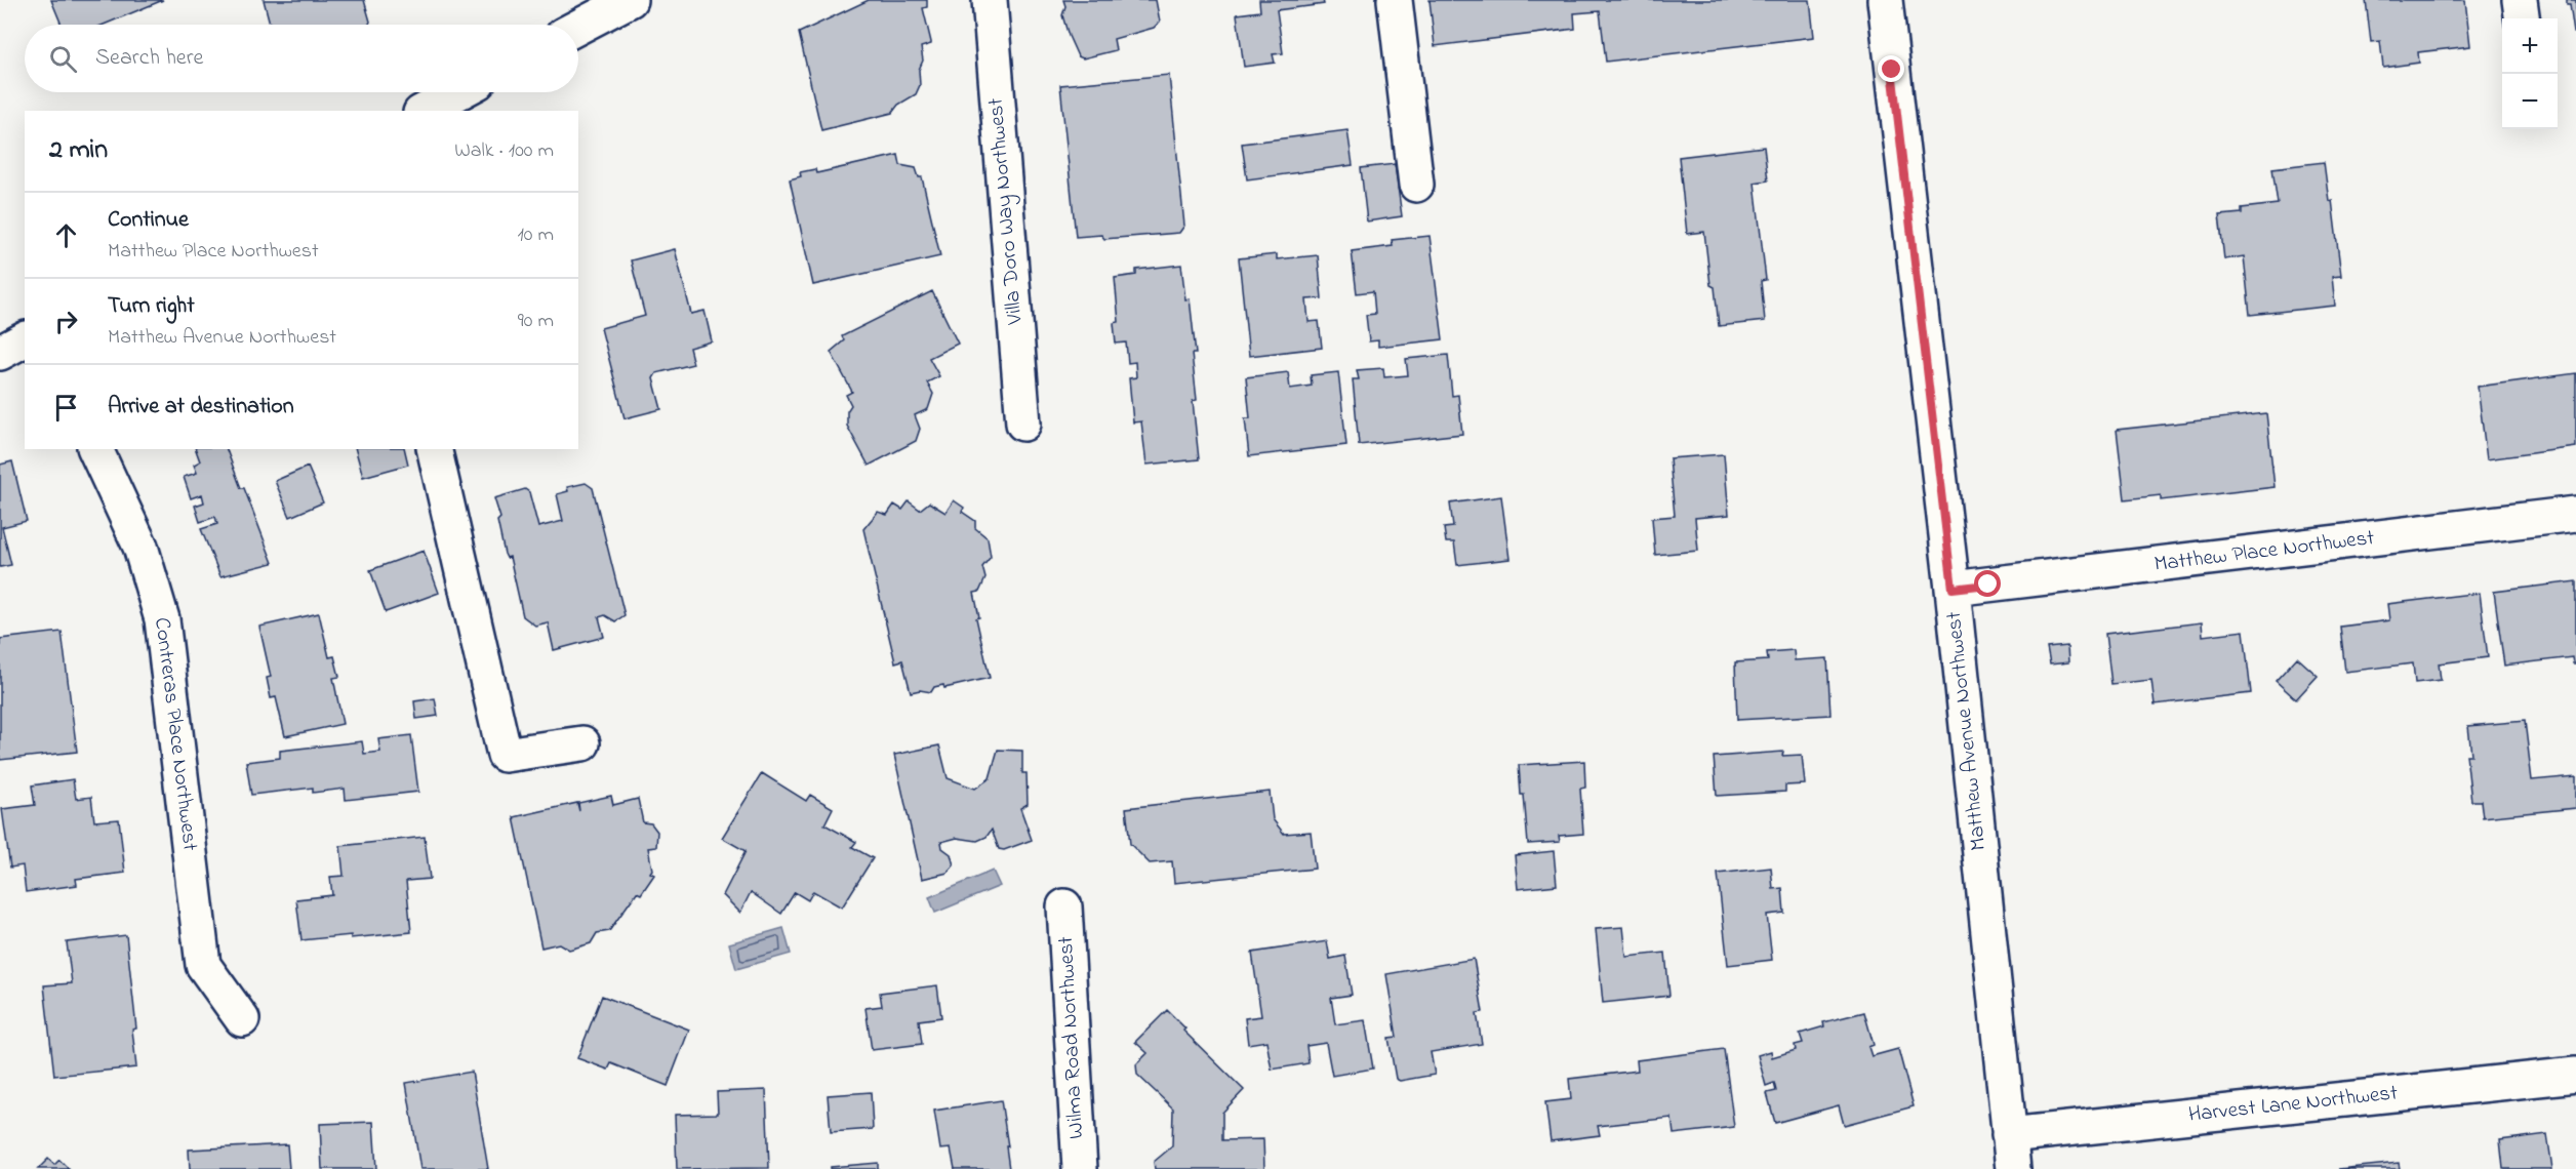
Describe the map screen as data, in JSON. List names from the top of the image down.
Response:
{
  "streets": {
    "street": [
      "Villa Doro Way Northwest",
      "Matthew Place Northwest",
      "Matthew Avenue Northwest",
      "Contreras Place Northwest",
      "Wilma Road Northwest",
      "Harvest Lane Northwest"
    ]
  },
  "crossings": [
    ["Matthew Place Northwest", "Matthew Avenue Northwest"],
    ["Matthew Avenue Northwest", "Harvest Lane Northwest"]
  ],
  "page": {
    "map_buttons": ["+", "−"],
    "search": "Search here",
    "heading": ["2 min", "Walk · 100 m"],
    "list": [
      ["Continue", "Matthew Place Northwest", "10 m"],
      ["Turn right", "Matthew Avenue Northwest", "90 m"],
      "Arrive at destination"
    ]
  }
}
